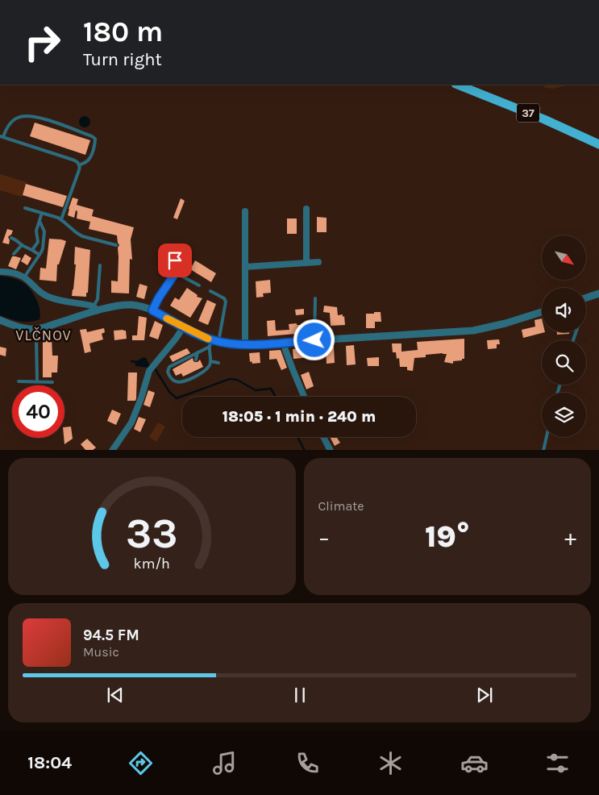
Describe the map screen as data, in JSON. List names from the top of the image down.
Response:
{
  "streets": {
    "main road": ["37"]
  },
  "districts": ["VLČNOV"],
  "north": "bottom right",
  "page": {
    "turn": ["180 m", "Turn right"],
    "limit": "40",
    "trip": "18:05 · 1 min · 240 m",
    "tile": "Climate",
    "heat": ["−", "19°", "+"],
    "song": ["94.5 FM", "Music"],
    "tabs": "18:04",
    "gauge": ["33", "km/h"]
  }
}
